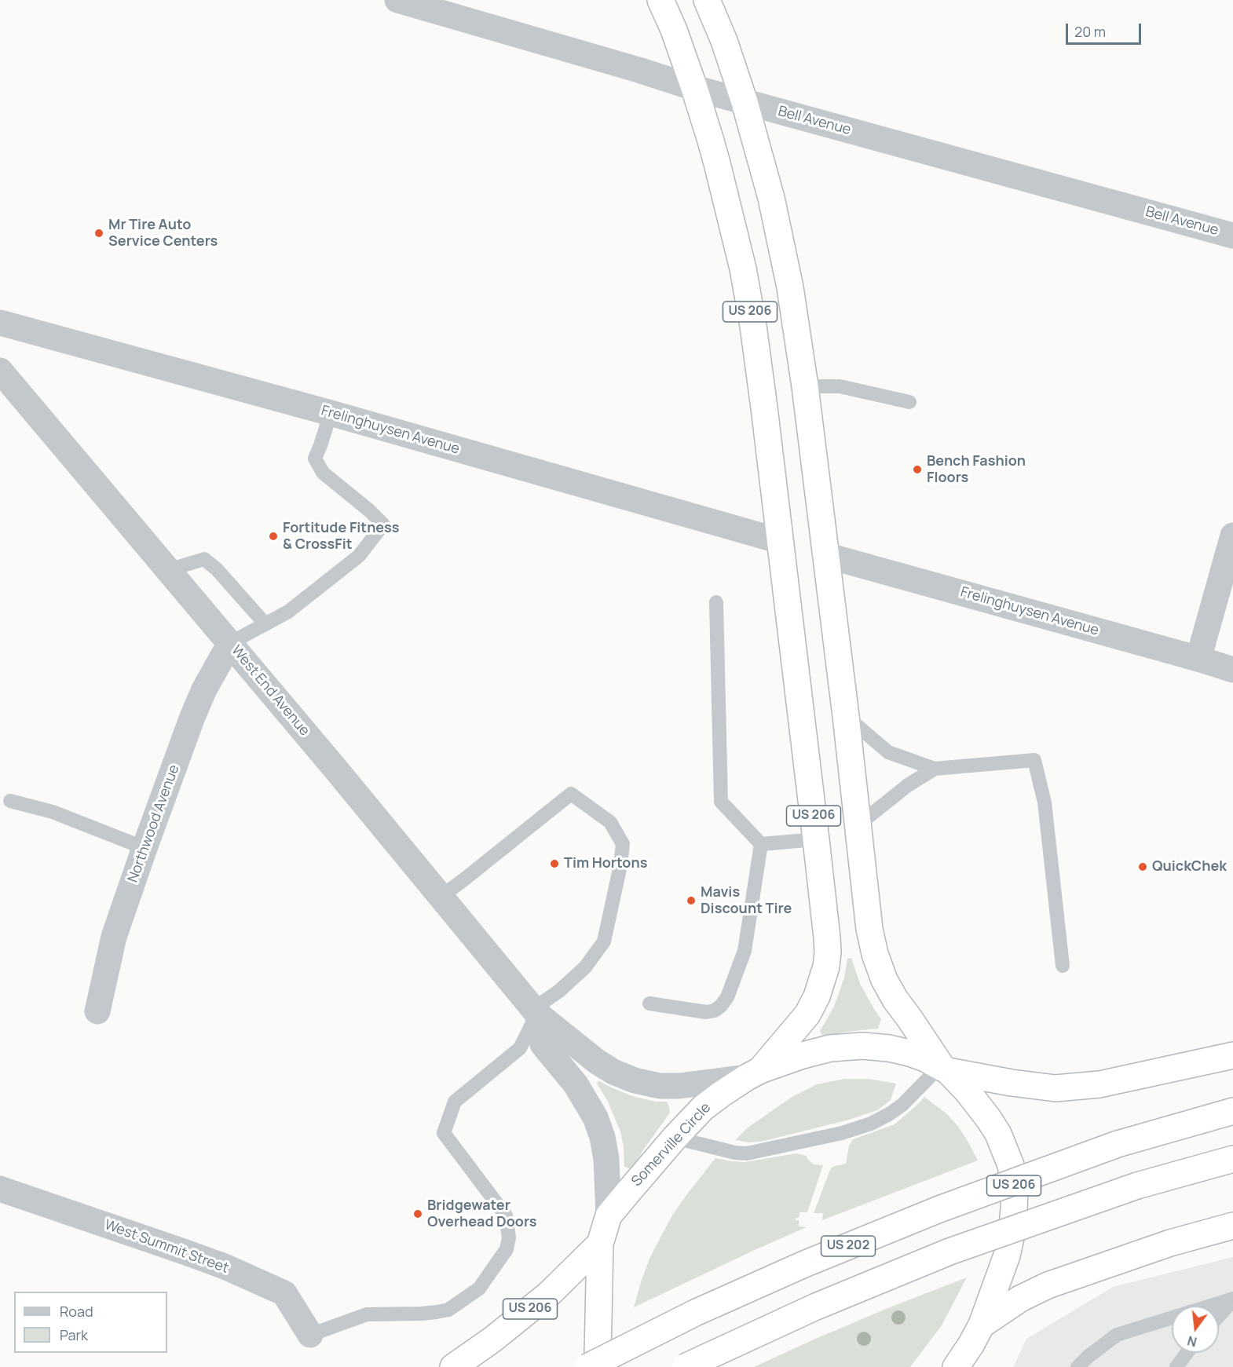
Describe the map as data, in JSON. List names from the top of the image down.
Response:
{
  "streets": {
    "highway": ["US 206", "Somerville Circle", "US 202"],
    "street": [
      "Bell Avenue",
      "Frelinghuysen Avenue",
      "West End Avenue",
      "Northwood Avenue",
      "West Summit Street"
    ]
  },
  "crossings": [
    ["Bell Avenue", "US 206"],
    ["US 206", "Frelinghuysen Avenue"],
    ["US 206", "West End Avenue"],
    ["US 206", "Somerville Circle"],
    ["West End Avenue", "Northwood Avenue"],
    ["West End Avenue", "Somerville Circle"]
  ],
  "places": [
    "Mr Tire Auto Service Centers",
    "Bench Fashion Floors",
    "Fortitude Fitness & CrossFit",
    "Tim Hortons",
    "QuickChek",
    "Mavis Discount Tire",
    "Bridgewater Overhead Doors"
  ],
  "legend": ["Road", "Park"],
  "scale_bar": "20 m",
  "north": "bottom"
}
